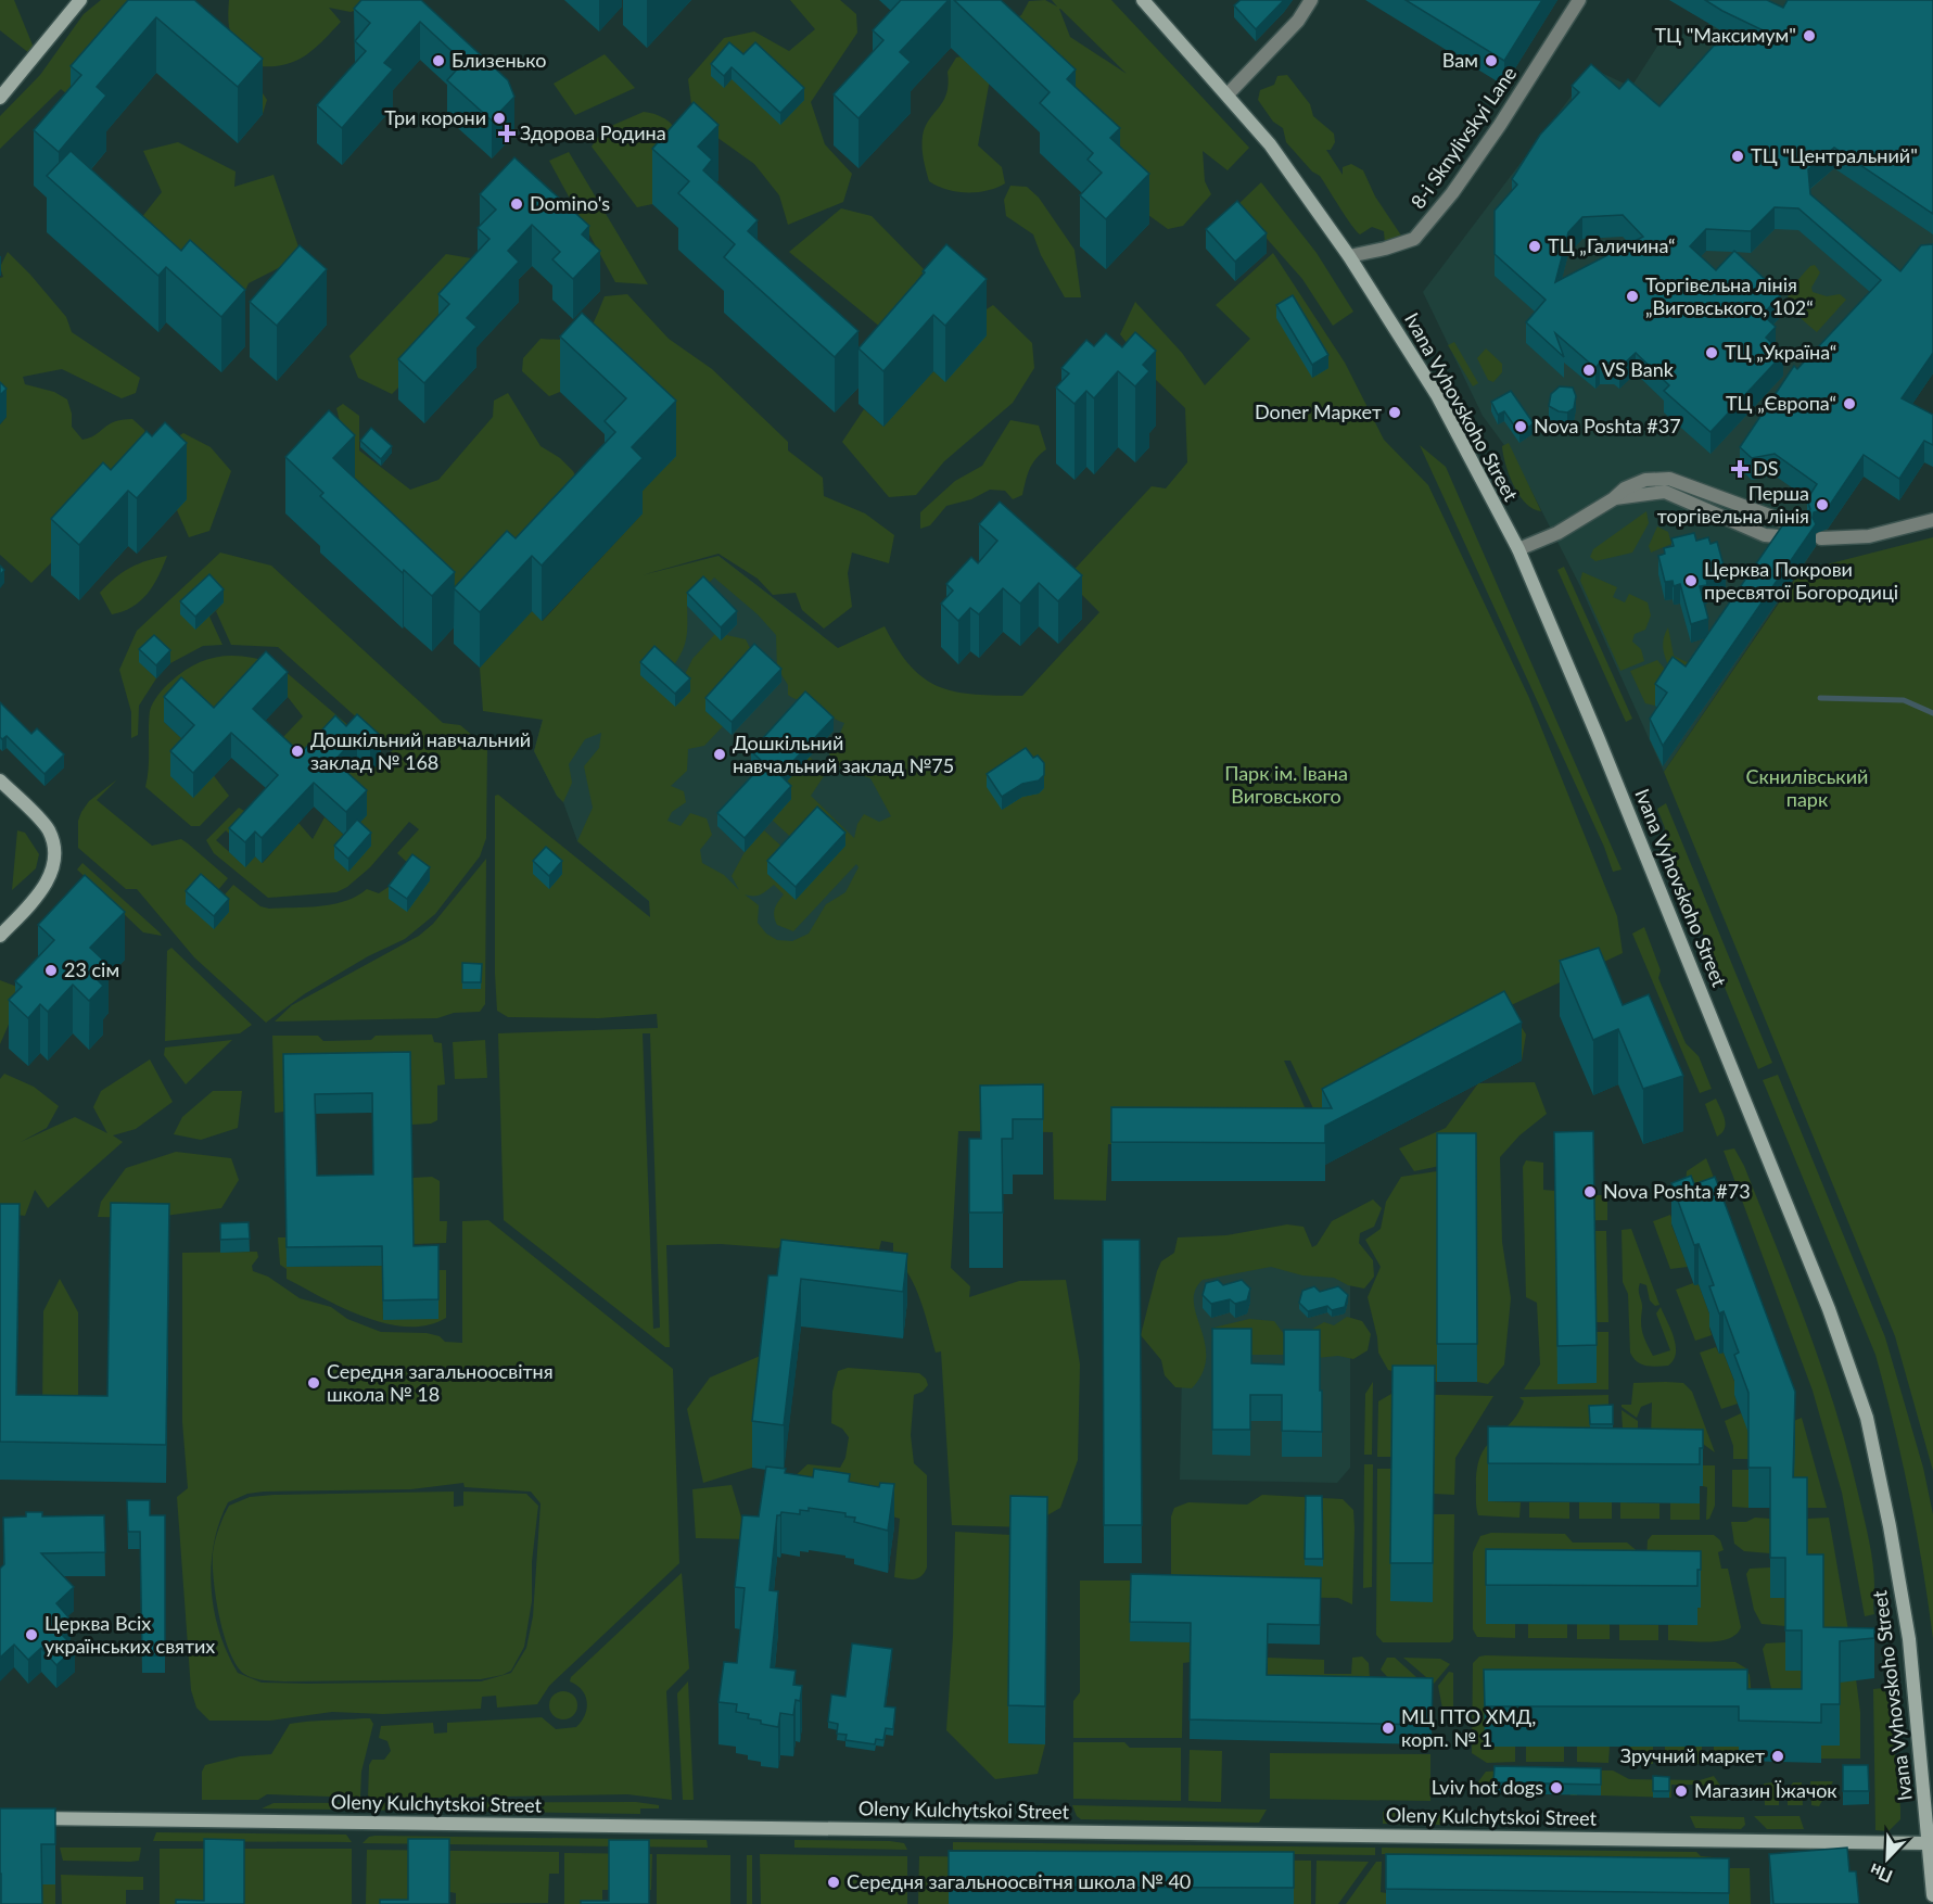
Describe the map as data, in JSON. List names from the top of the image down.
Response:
{
  "streets": {
    "street": ["8-i Sknylivskyi Lane", "Ivana Vyhovskoho Street", "Oleny Kulchytskoi Street"]
  },
  "crossings": [
    ["8-i Sknylivskyi Lane", "Ivana Vyhovskoho Street"],
    ["Ivana Vyhovskoho Street", "Oleny Kulchytskoi Street"]
  ],
  "parks": ["Парк ім. Івана Виговського", "Скнилівський парк"],
  "places": {
    "other": [
      "ТЦ \"Максимум\"",
      "Близенько",
      "Вам",
      "Три корони",
      "ТЦ \"Центральний\"",
      "Domino's",
      "ТЦ „Галичина“",
      "Торгівельна лінія „Виговського, 102“",
      "ТЦ „Україна“",
      "VS Bank",
      "ТЦ „Європа“",
      "Doner Маркет",
      "Nova Poshta #37",
      "Перша торгівельна лінія",
      "Церква Покрови пресвятої Богородиці",
      "Дошкільний навчальний заклад № 168",
      "Дошкільний навчальний заклад №75",
      "23 сім",
      "Nova Poshta #73",
      "Середня загальноосвітня школа № 18",
      "Церква Всіх українських святих",
      "МЦ ПТО ХМД, корп. № 1",
      "Зручний маркет",
      "Lviv hot dogs",
      "Магазин Їжачок",
      "Середня загальноосвітня школа № 40"
    ],
    "health": ["Здорова Родина", "DS"]
  },
  "north": "bottom left"
}
